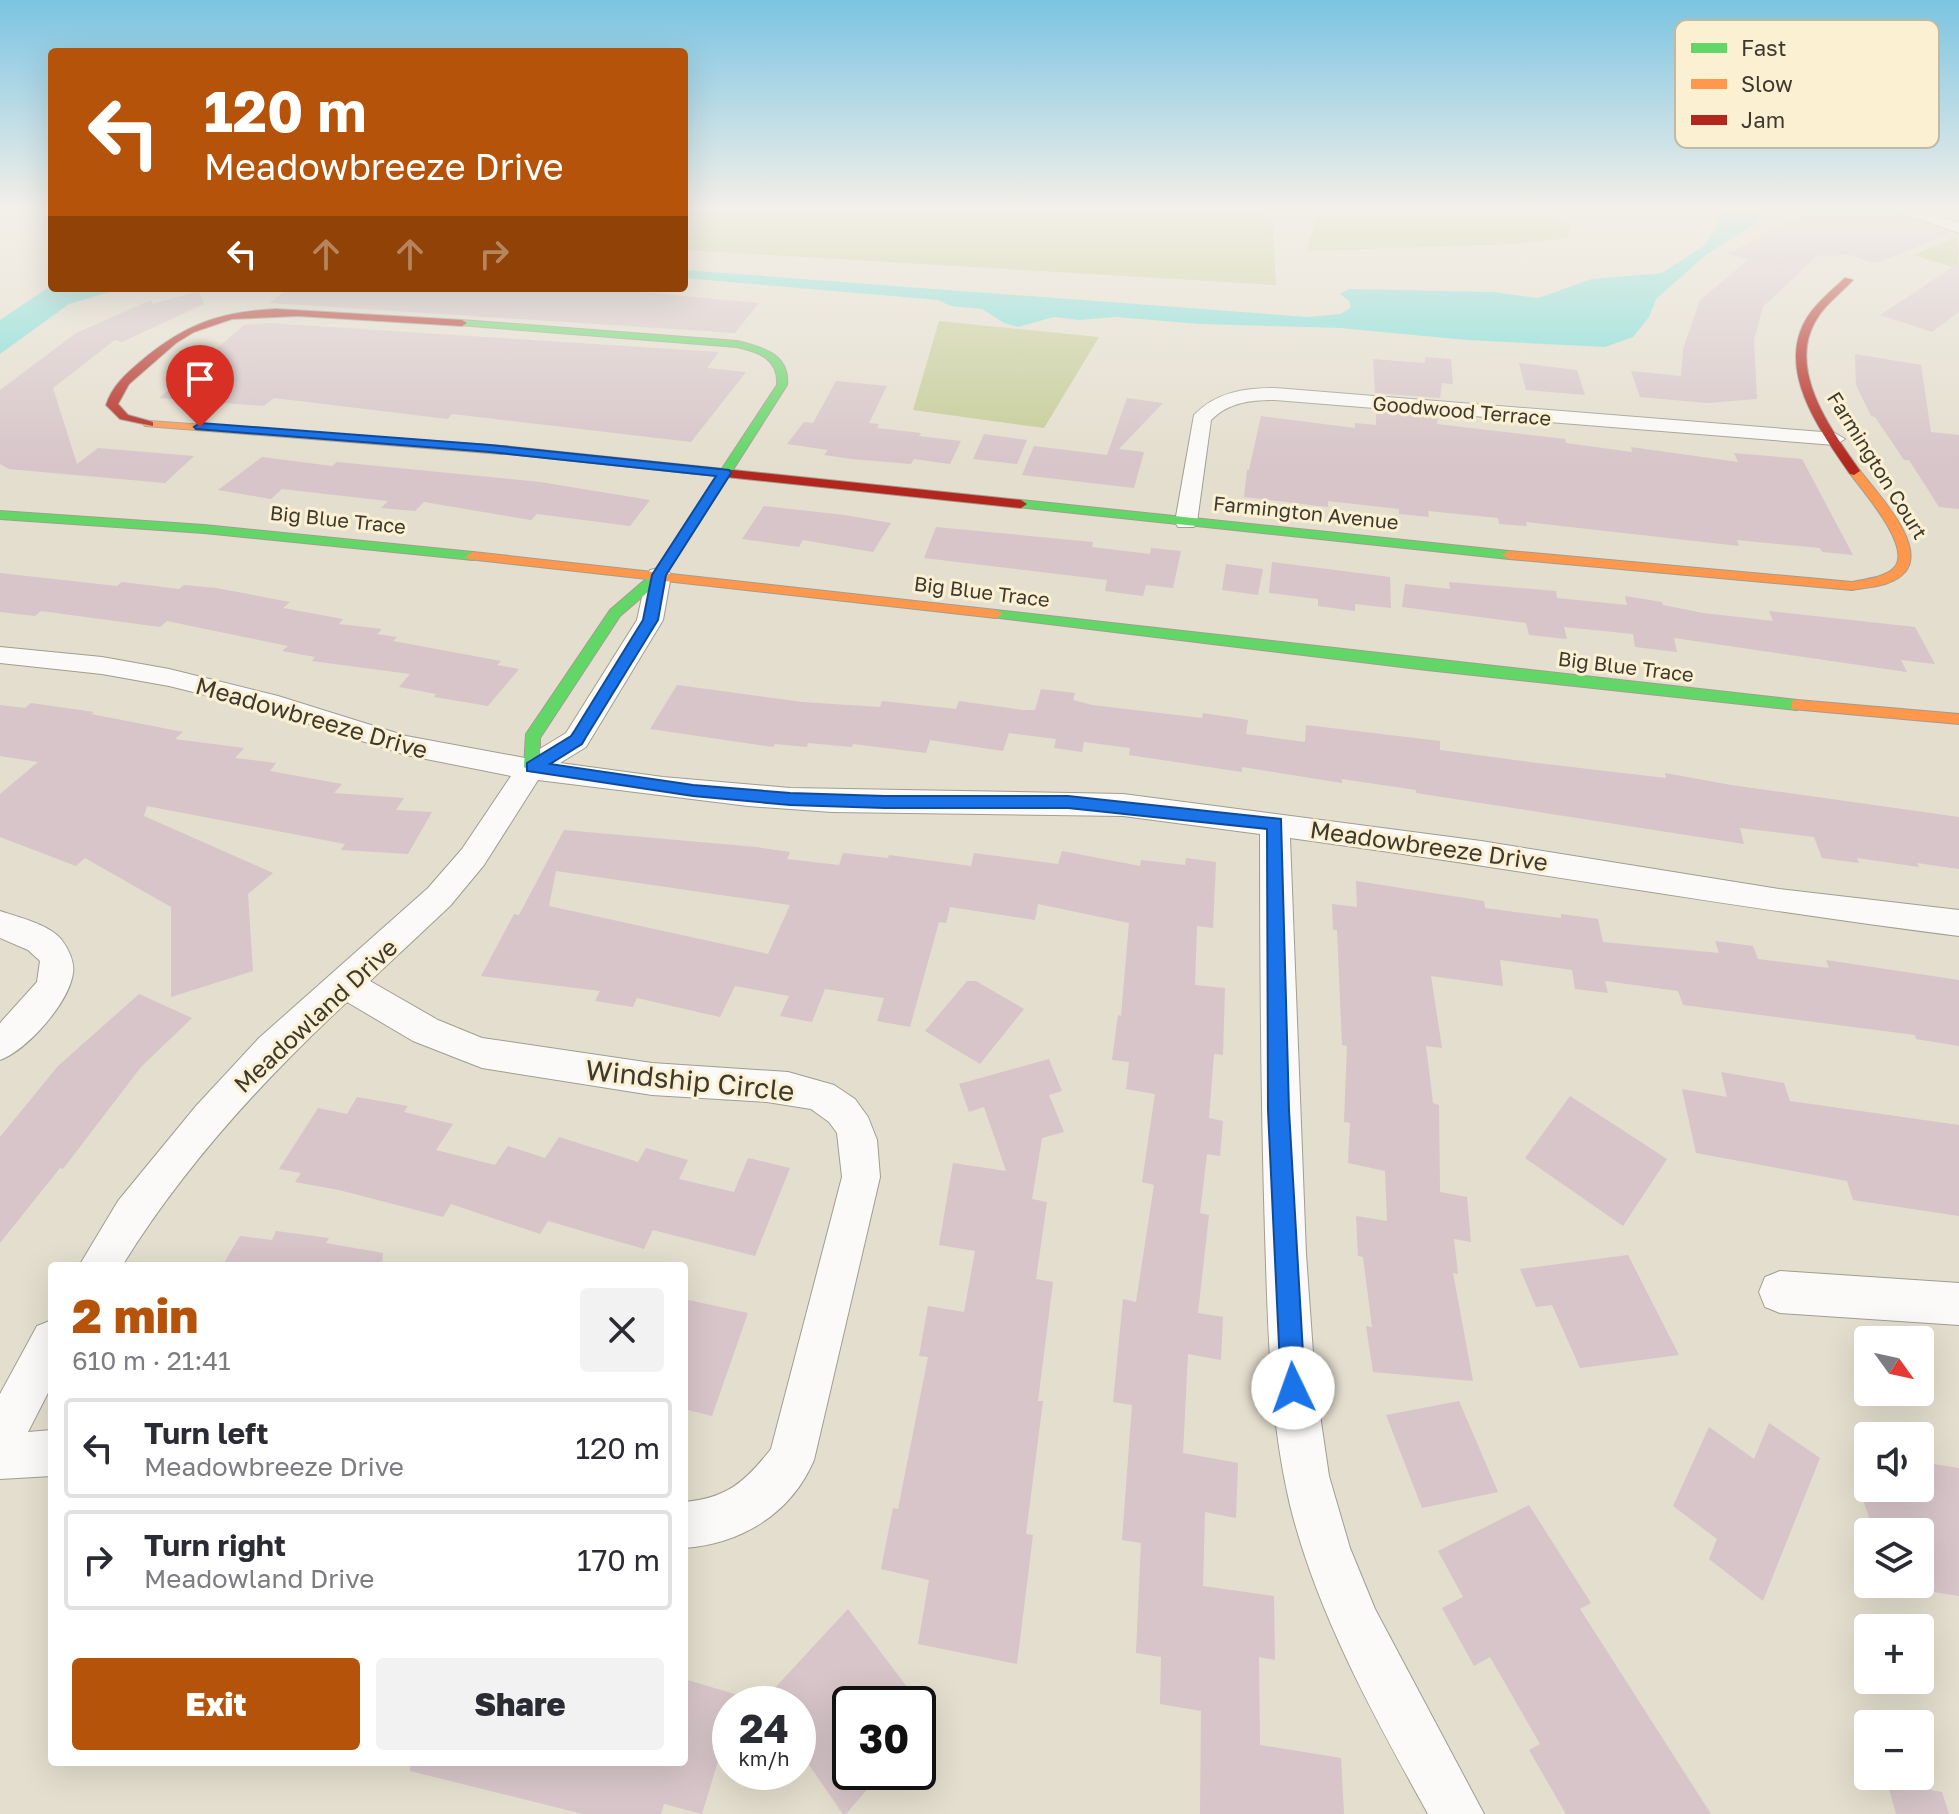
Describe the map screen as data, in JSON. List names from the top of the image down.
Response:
{
  "streets": {
    "street": [
      "Goodwood Terrace",
      "Farmington Court",
      "Farmington Avenue",
      "Big Blue Trace",
      "Meadowbreeze Drive",
      "Meadowland Drive",
      "Windship Circle"
    ]
  },
  "crossings": [
    ["Goodwood Terrace", "Farmington Court"],
    ["Goodwood Terrace", "Farmington Avenue"],
    ["Farmington Court", "Farmington Avenue"],
    ["Big Blue Trace", "Meadowland Drive"],
    ["Meadowbreeze Drive", "Meadowland Drive"],
    ["Meadowland Drive", "Windship Circle"]
  ],
  "legend": ["Fast", "Slow", "Jam"],
  "north": "bottom right",
  "page": {
    "turn": ["120 m", "Meadowbreeze Drive"],
    "heading": ["2 min", "610 m · 21:41"],
    "map_buttons": ["+", "−"],
    "list": [
      {
        "name": "Turn left",
        "note": "Meadowbreeze Drive",
        "value": "120 m"
      },
      {
        "name": "Turn right",
        "note": "Meadowland Drive",
        "value": "170 m"
      }
    ],
    "buttons": ["Exit", "Share"],
    "speed": "24 km/h",
    "limit": "30"
  }
}
